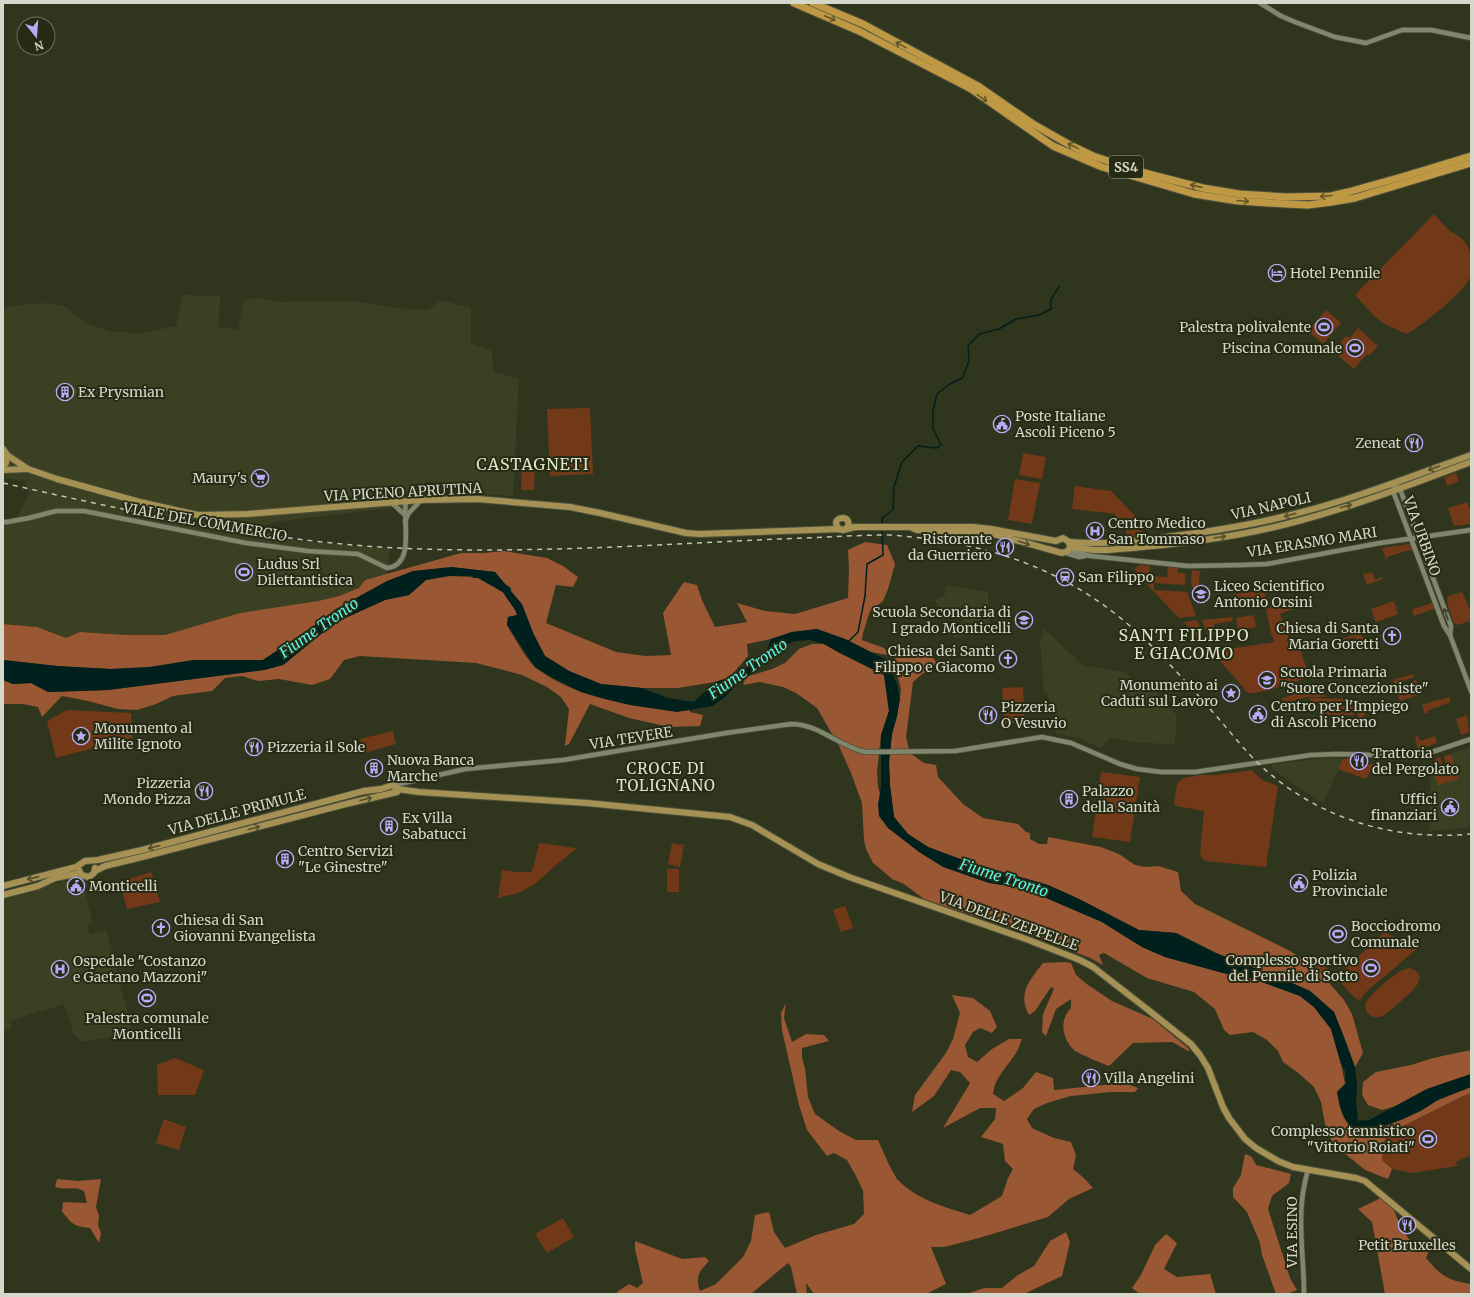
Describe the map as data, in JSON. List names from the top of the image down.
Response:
{
  "streets": {
    "highway": ["SS4"],
    "main road": [
      "VIA PICENO APRUTINA",
      "VIA NAPOLI",
      "VIA ERASMO MARI",
      "VIA DELLE PRIMULE",
      "VIA DELLE ZEPPELLE"
    ],
    "street": [
      "VIALE DEL COMMERCIO",
      "VIA URBINO",
      "VIA TEVERE",
      "VIA ESINO"
    ]
  },
  "crossings": [
    ["VIA PICENO APRUTINA", "VIALE DEL COMMERCIO"],
    ["VIA PICENO APRUTINA", "VIA ERASMO MARI"],
    ["VIA NAPOLI", "VIA URBINO"],
    ["VIA NAPOLI", "VIA ERASMO MARI"],
    ["VIA URBINO", "VIA ERASMO MARI"],
    ["VIA TEVERE", "VIA DELLE PRIMULE"],
    ["VIA TEVERE", "VIA DELLE ZEPPELLE"],
    ["VIA DELLE PRIMULE", "VIA DELLE ZEPPELLE"],
    ["VIA DELLE ZEPPELLE", "VIA ESINO"]
  ],
  "districts": ["CASTAGNETI", "SANTI FILIPPO E GIACOMO", "CROCE DI TOLIGNANO"],
  "water": ["Fiume Tronto"],
  "places": {
    "hotel": ["Hotel Pennile"],
    "sports": [
      "Palestra polivalente",
      "Piscina Comunale",
      "Ludus Srl Dilettantistica",
      "Bocciodromo Comunale",
      "Complesso sportivo del Pennile di Sotto",
      "Palestra comunale Monticelli",
      "Complesso tennistico \"Vittorio Roiati\""
    ],
    "building": [
      "Ex Prysmian",
      "Nuova Banca Marche",
      "Palazzo della Sanità",
      "Ex Villa Sabatucci",
      "Centro Servizi \"Le Ginestre\""
    ],
    "public building": [
      "Poste Italiane Ascoli Piceno 5",
      "Centro per l'Impiego di Ascoli Piceno",
      "Uffici finanziari",
      "Polizia Provinciale",
      "Monticelli"
    ],
    "restaurant": [
      "Zeneat",
      "Ristorante da Guerriero",
      "Pizzeria O Vesuvio",
      "Pizzeria il Sole",
      "Trattoria del Pergolato",
      "Pizzeria Mondo Pizza",
      "Villa Angelini",
      "Petit Bruxelles"
    ],
    "supermarket": ["Maury's"],
    "hospital": ["Centro Medico San Tommaso", "Ospedale \"Costanzo e Gaetano Mazzoni\""],
    "station": ["San Filippo"],
    "school or university": ["Liceo Scientifico Antonio Orsini", "Scuola Secondaria di I grado Monticelli", "Scuola Primaria \"Suore Concezioniste\""],
    "church": ["Chiesa di Santa Maria Goretti", "Chiesa dei Santi Filippo e Giacomo", "Chiesa di San Giovanni Evangelista"],
    "place": ["Monumento ai Caduti sul Lavoro", "Monumento al Milite Ignoto"]
  },
  "north": "bottom"
}
